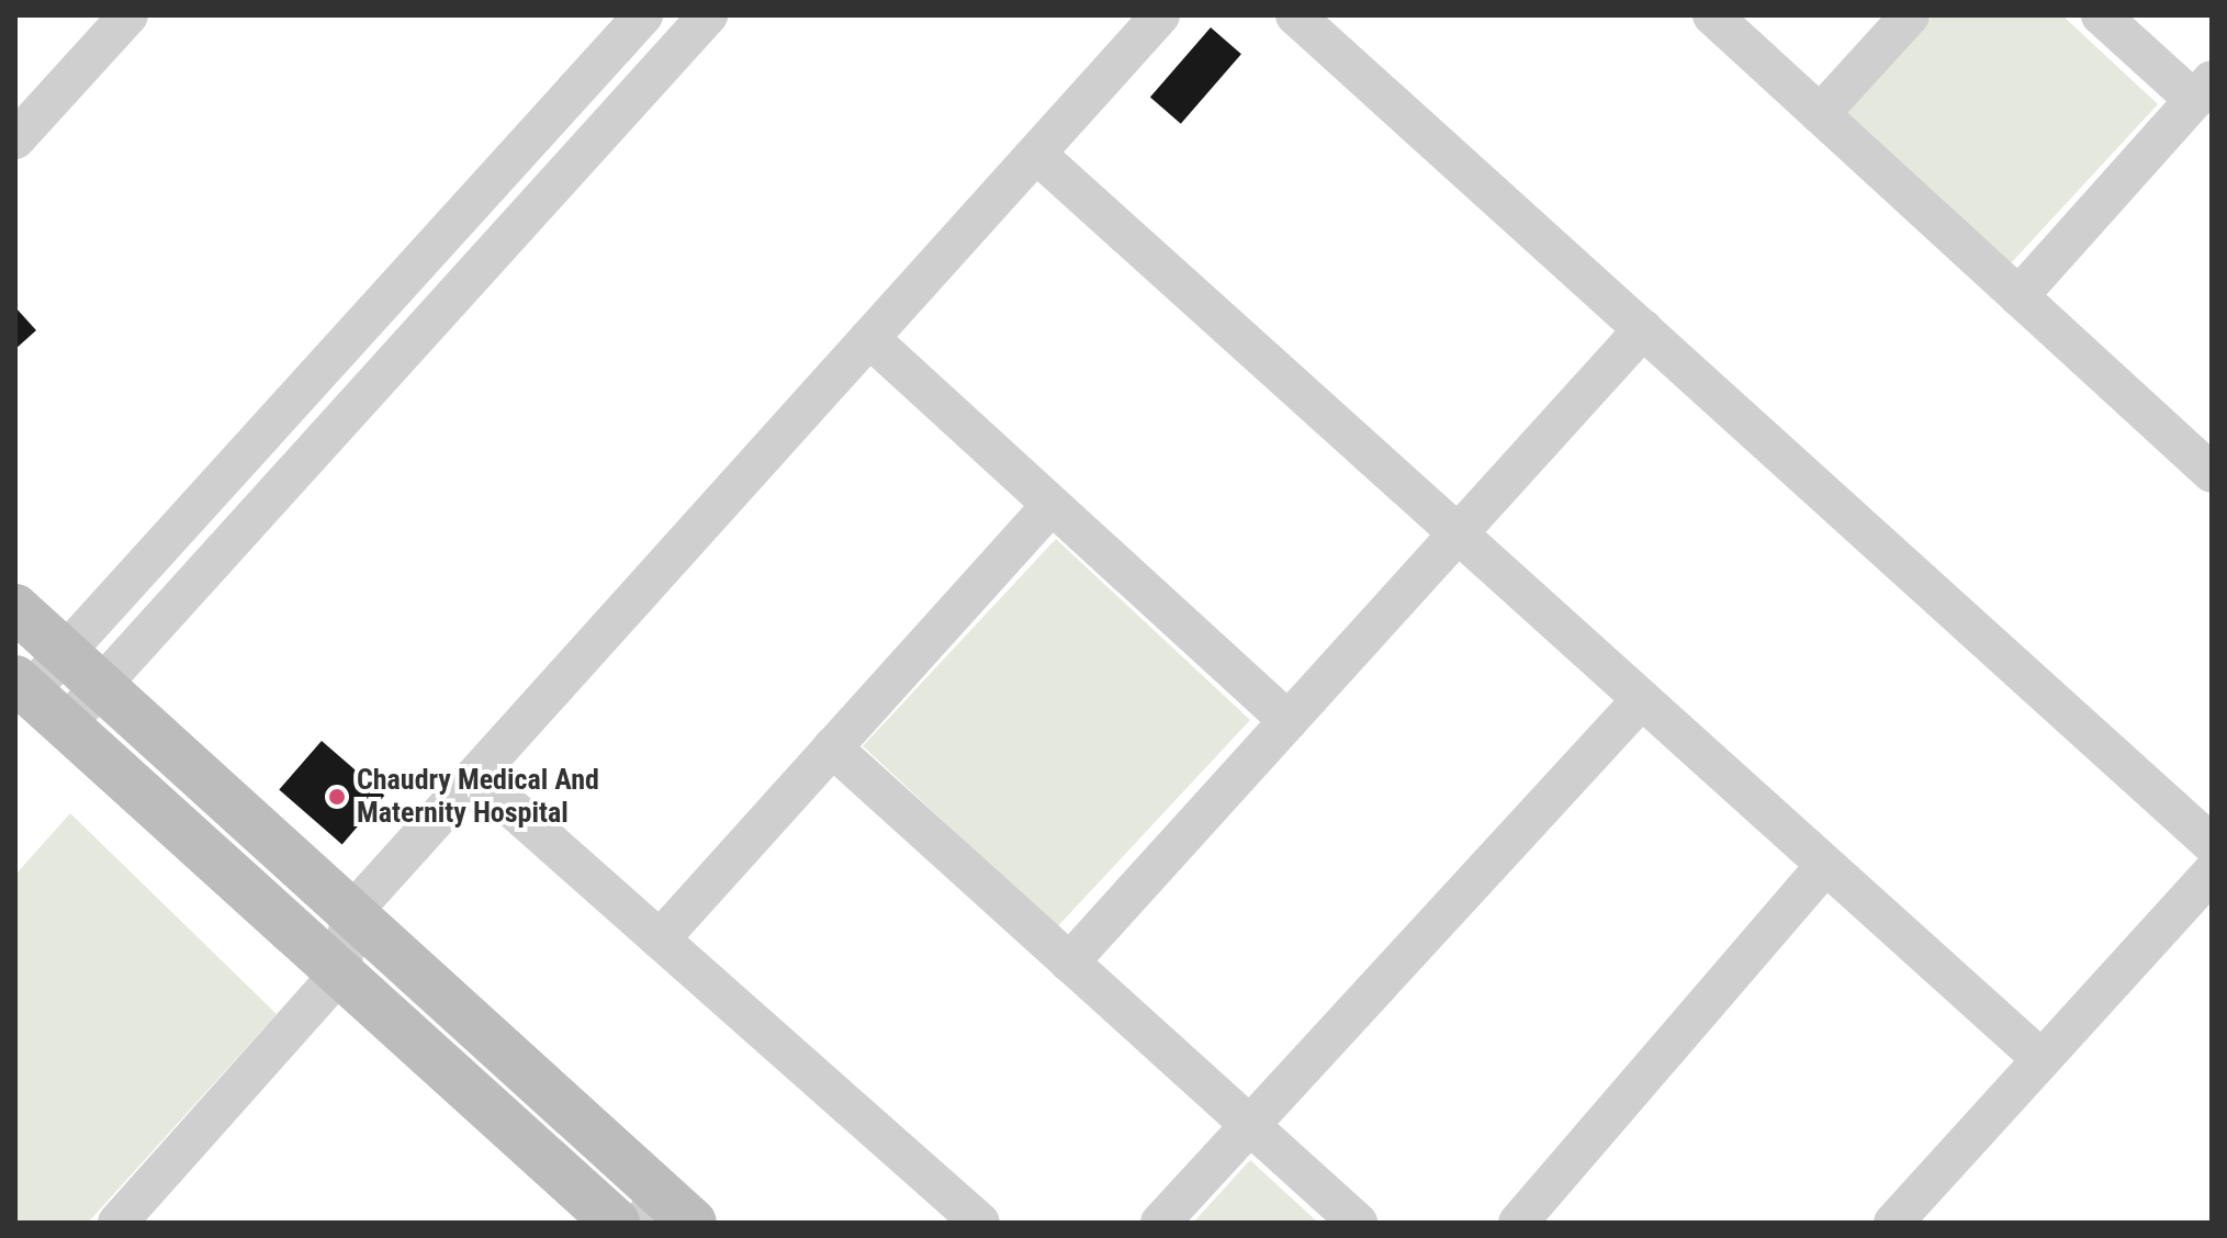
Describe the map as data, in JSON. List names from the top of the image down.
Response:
{
  "places": ["Chaudry Medical And Maternity Hospital"]
}
